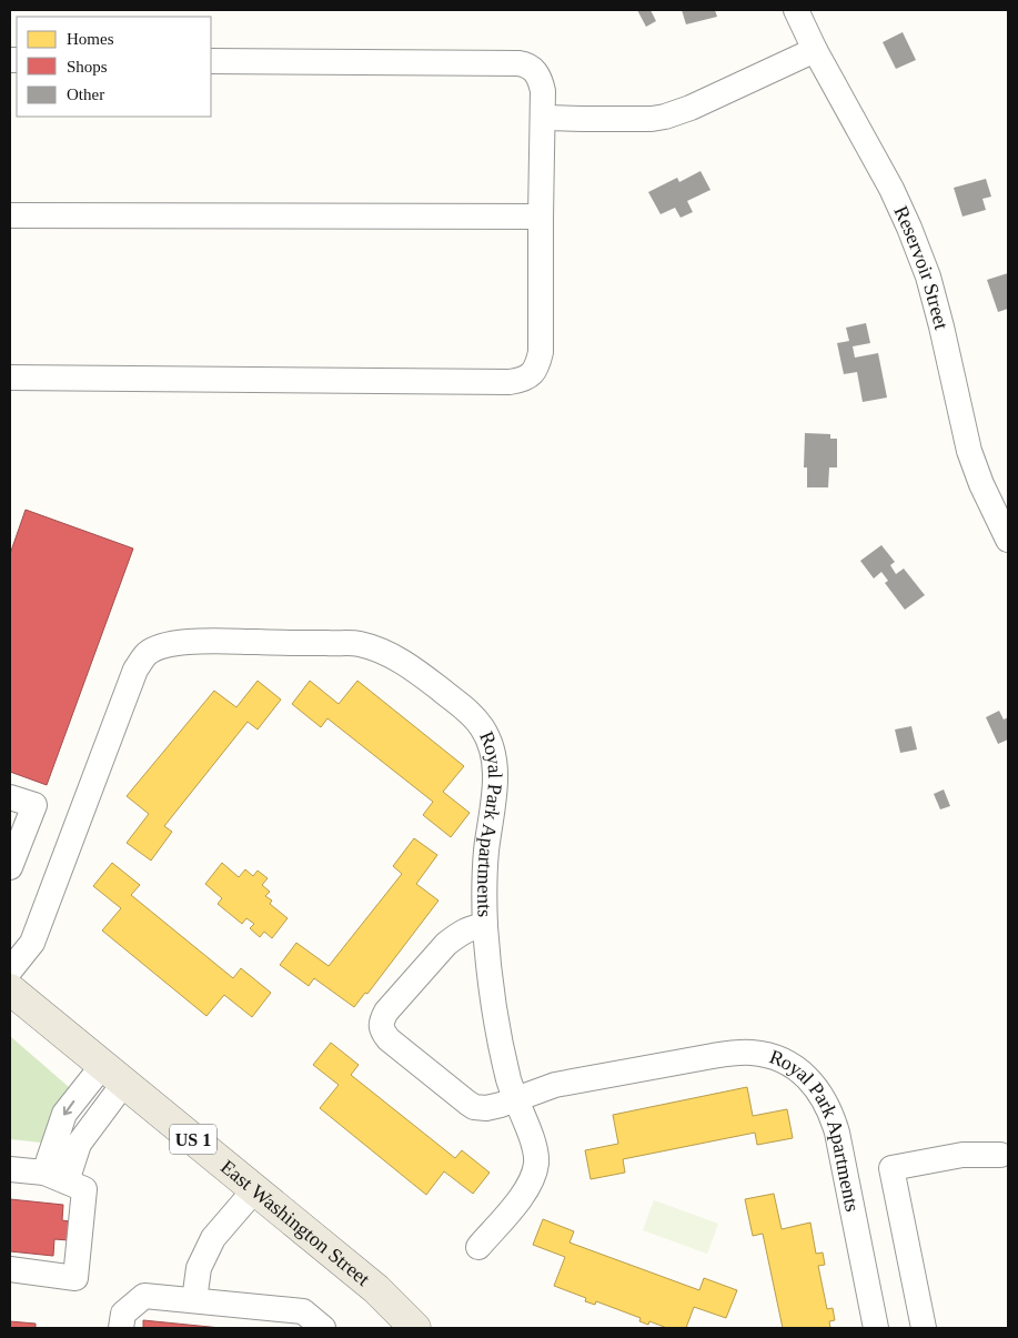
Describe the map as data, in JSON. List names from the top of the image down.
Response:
{
  "streets": {
    "main road": ["US 1", "East Washington Street"],
    "street": ["Reservoir Street", "Royal Park Apartments"]
  },
  "legend": ["Homes", "Shops", "Other"]
}
